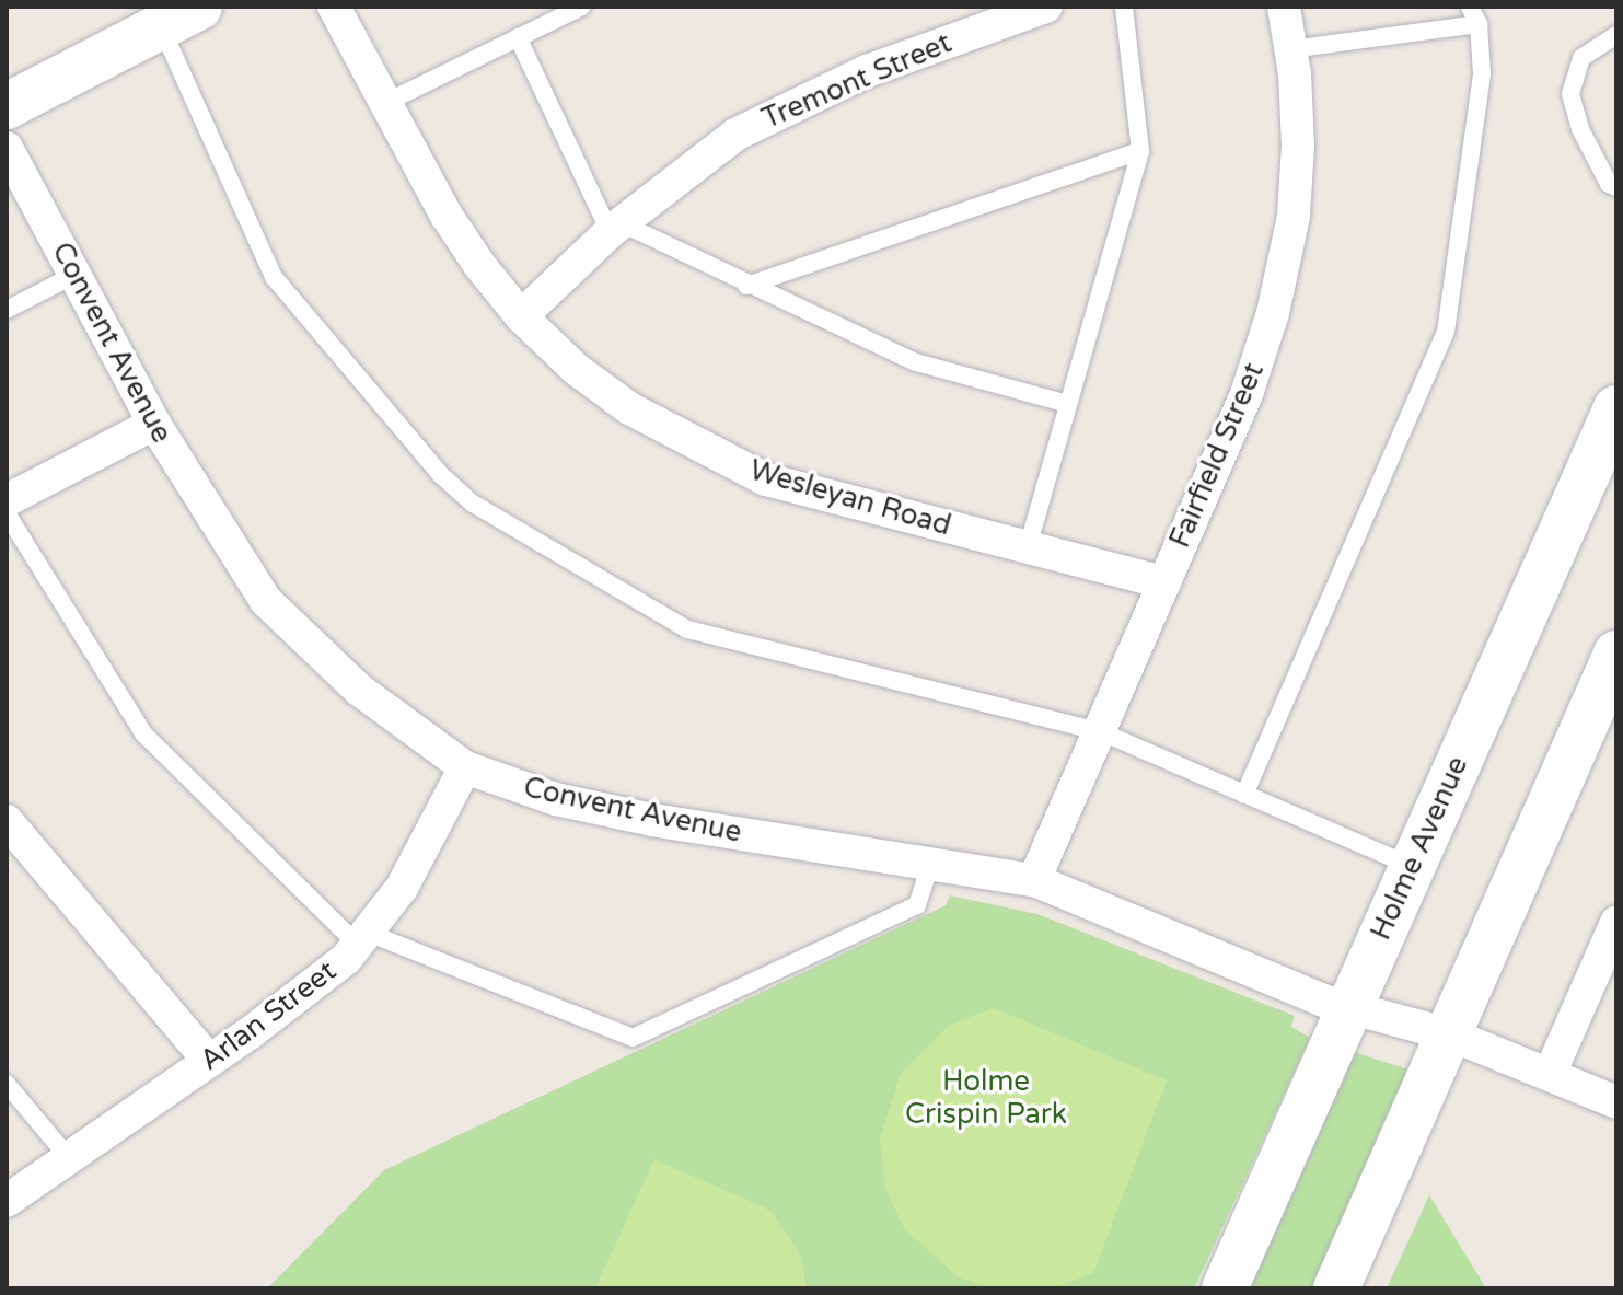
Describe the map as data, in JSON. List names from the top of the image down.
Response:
{
  "streets": {
    "main road": ["Holme Avenue"],
    "street": [
      "Tremont Street",
      "Convent Avenue",
      "Fairfield Street",
      "Wesleyan Road",
      "Arlan Street"
    ]
  },
  "crossings": [
    ["Tremont Street", "Wesleyan Road"],
    ["Convent Avenue", "Fairfield Street"],
    ["Convent Avenue", "Holme Avenue"],
    ["Convent Avenue", "Arlan Street"],
    ["Fairfield Street", "Wesleyan Road"]
  ],
  "parks": ["Holme Crispin Park"]
}
